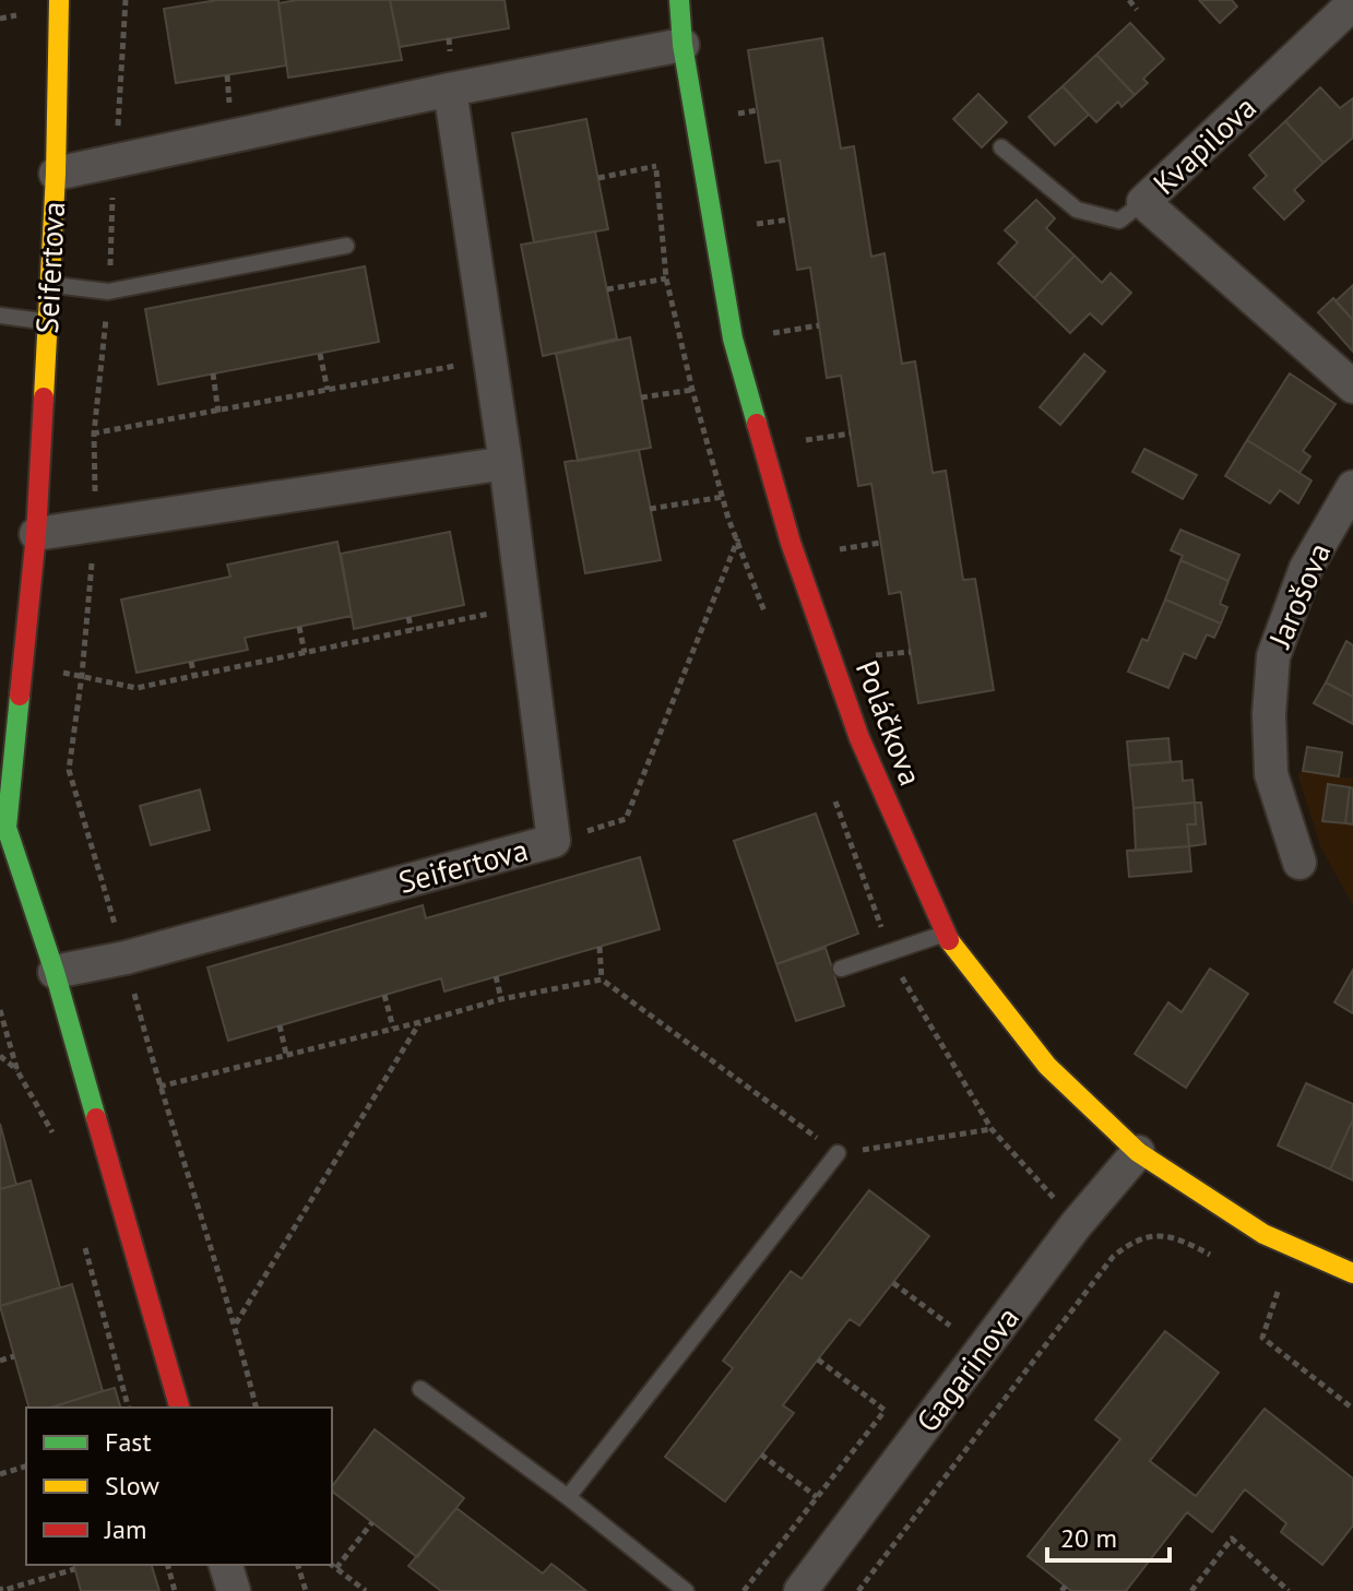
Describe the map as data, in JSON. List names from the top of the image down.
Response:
{
  "streets": {
    "street": [
      "Kvapilova",
      "Seifertova",
      "Jarošova",
      "Poláčkova",
      "Gagarinova"
    ]
  },
  "crossings": [
    ["Poláčkova", "Gagarinova"]
  ],
  "legend": ["Fast", "Slow", "Jam"],
  "scale_bar": "20 m"
}
